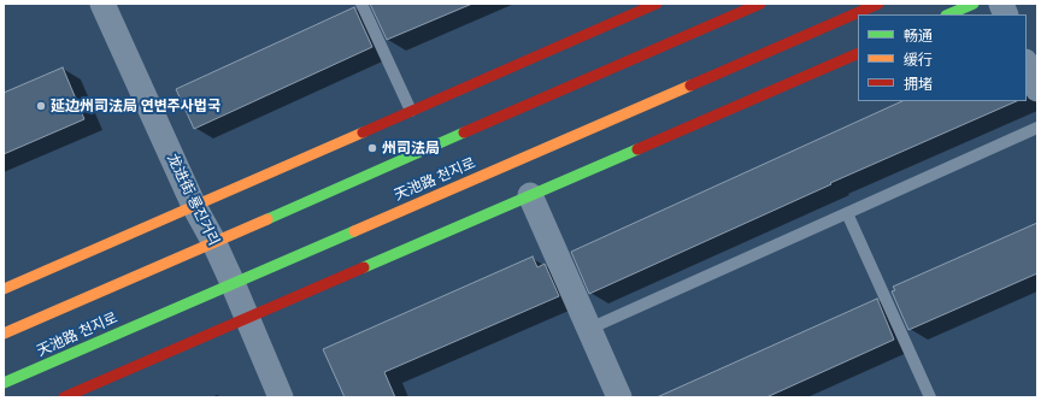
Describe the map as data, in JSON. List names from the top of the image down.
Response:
{
  "streets": {
    "main road": ["天池路 천지로"],
    "street": ["龙进街 룡진거리"]
  },
  "crossings": [
    ["天池路 천지로", "龙进街 룡진거리"]
  ],
  "places": ["延边州司法局 연변주사법국", "州司法局"],
  "legend": ["畅通", "缓行", "拥堵"]
}
